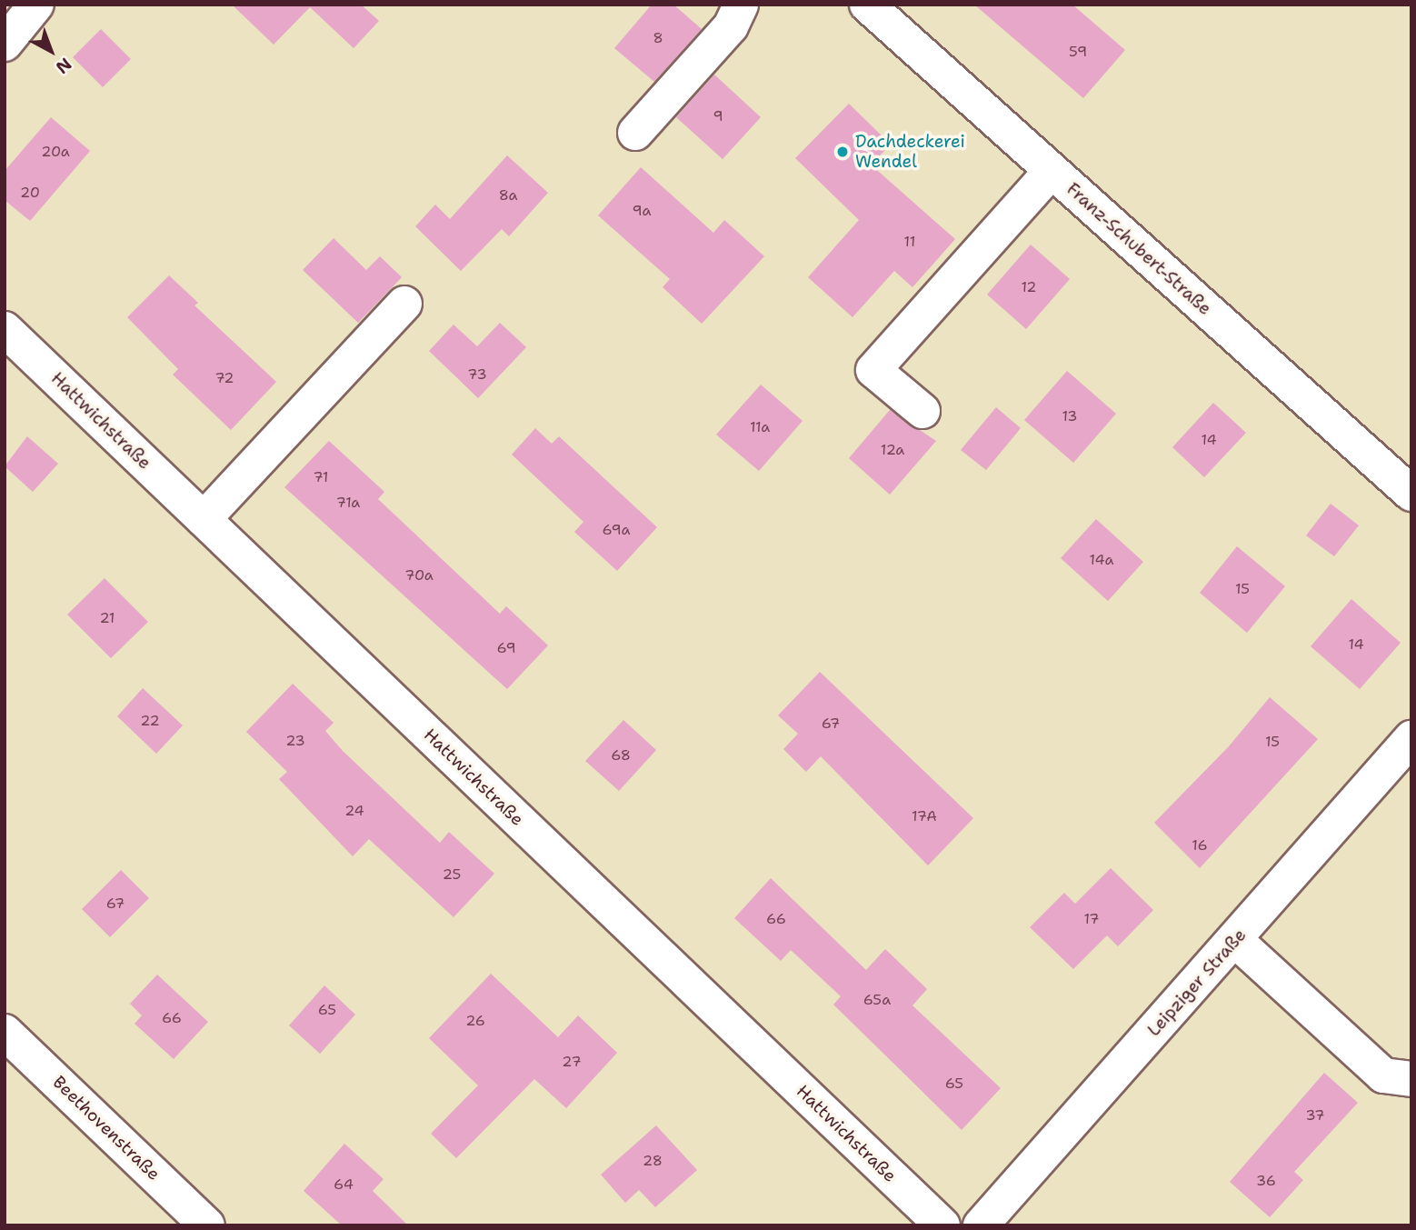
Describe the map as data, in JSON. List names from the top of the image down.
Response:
{
  "streets": {
    "street": [
      "Franz-Schubert-Straße",
      "Hattwichstraße",
      "Leipziger Straße",
      "Beethovenstraße"
    ]
  },
  "places": ["Dachdeckerei Wendel"],
  "house_numbers": [
    "8",
    "59",
    "9",
    "20a",
    "20",
    "8a",
    "9a",
    "11",
    "12",
    "73",
    "72",
    "13",
    "11a",
    "14",
    "12a",
    "71",
    "71a",
    "69a",
    "14a",
    "70a",
    "15",
    "21",
    "14",
    "69",
    "22",
    "67",
    "23",
    "15",
    "68",
    "24",
    "17A",
    "16",
    "25",
    "67",
    "66",
    "17",
    "65a",
    "65",
    "66",
    "26",
    "27",
    "65",
    "37",
    "28",
    "36",
    "64"
  ],
  "north": "bottom right"
}
